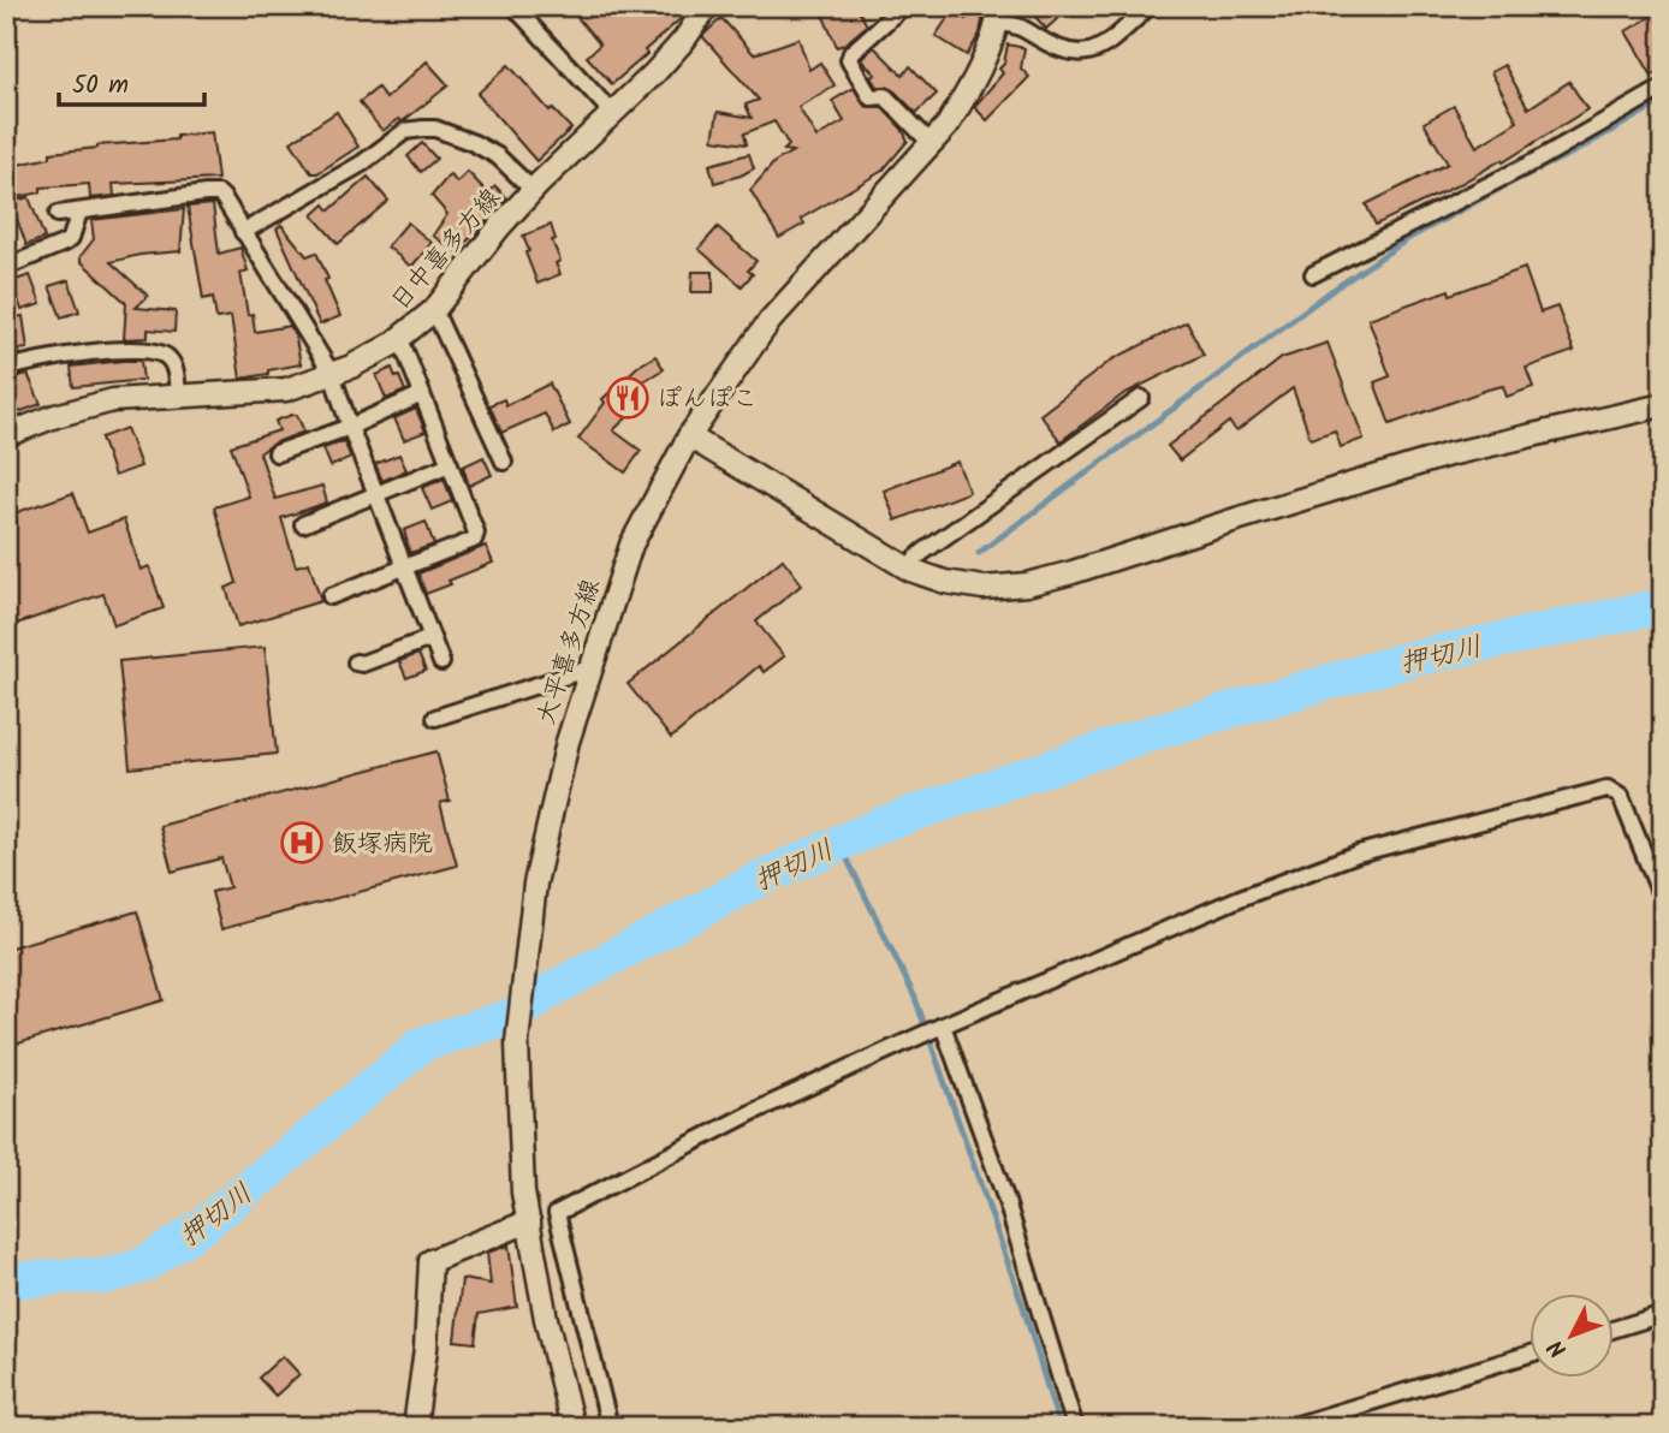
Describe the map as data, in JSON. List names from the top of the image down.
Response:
{
  "streets": {
    "main road": ["日中喜多方線", "大平喜多方線"]
  },
  "water": ["押切川"],
  "places": {
    "restaurant": ["ぽんぽこ"],
    "hospital": ["飯塚病院"]
  },
  "scale_bar": "50 m",
  "north": "bottom left"
}
